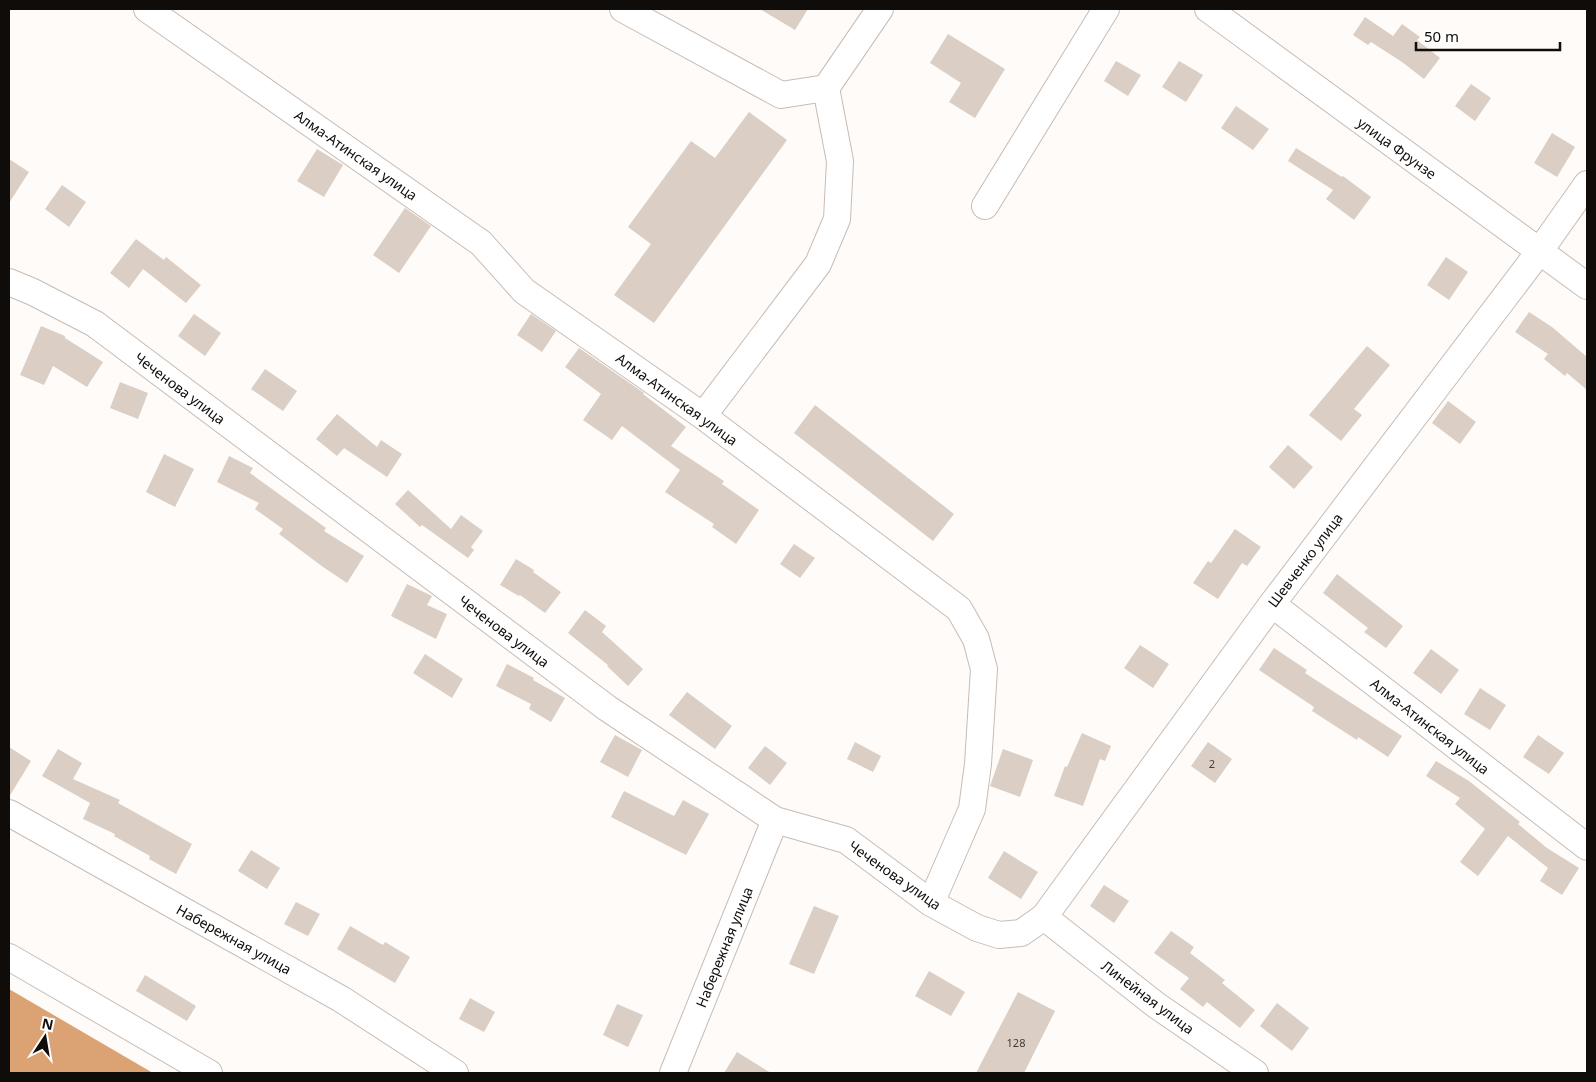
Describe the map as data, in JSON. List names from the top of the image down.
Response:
{
  "streets": {
    "street": [
      "улица Фрунзе",
      "Алма-Атинская улица",
      "Чеченова улица",
      "Шевченко улица",
      "Набережная улица",
      "Линейная улица"
    ]
  },
  "crossings": [
    ["улица Фрунзе", "Шевченко улица"],
    ["Алма-Атинская улица", "Чеченова улица"],
    ["Алма-Атинская улица", "Шевченко улица"],
    ["Чеченова улица", "Шевченко улица"],
    ["Чеченова улица", "Набережная улица"],
    ["Шевченко улица", "Линейная улица"]
  ],
  "house_numbers": ["2", "128"],
  "scale_bar": "50 m",
  "north": "top"
}
